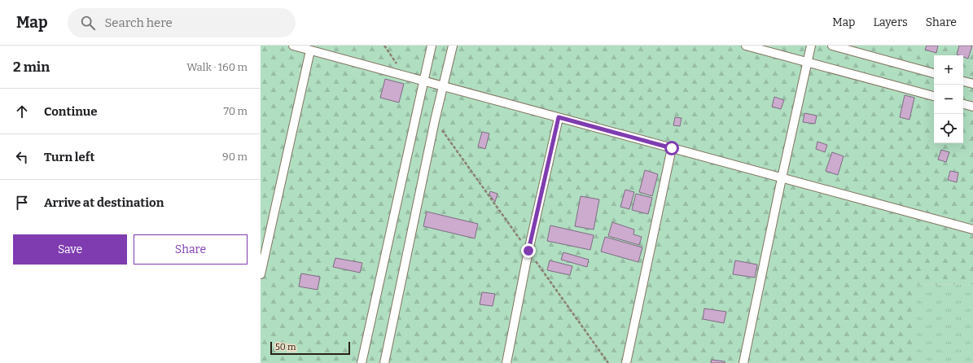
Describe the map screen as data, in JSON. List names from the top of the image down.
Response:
{
  "scale_bar": "50 m",
  "page": {
    "header": "Map",
    "search": "Search here",
    "nav": ["Map", "Layers", "Share"],
    "heading": ["2 min", "Walk · 160 m"],
    "map_buttons": ["+", "−"],
    "list": [
      ["Continue", "70 m"],
      ["Turn left", "90 m"],
      "Arrive at destination"
    ],
    "buttons": ["Save", "Share"],
    "scale": "50 m"
  }
}
